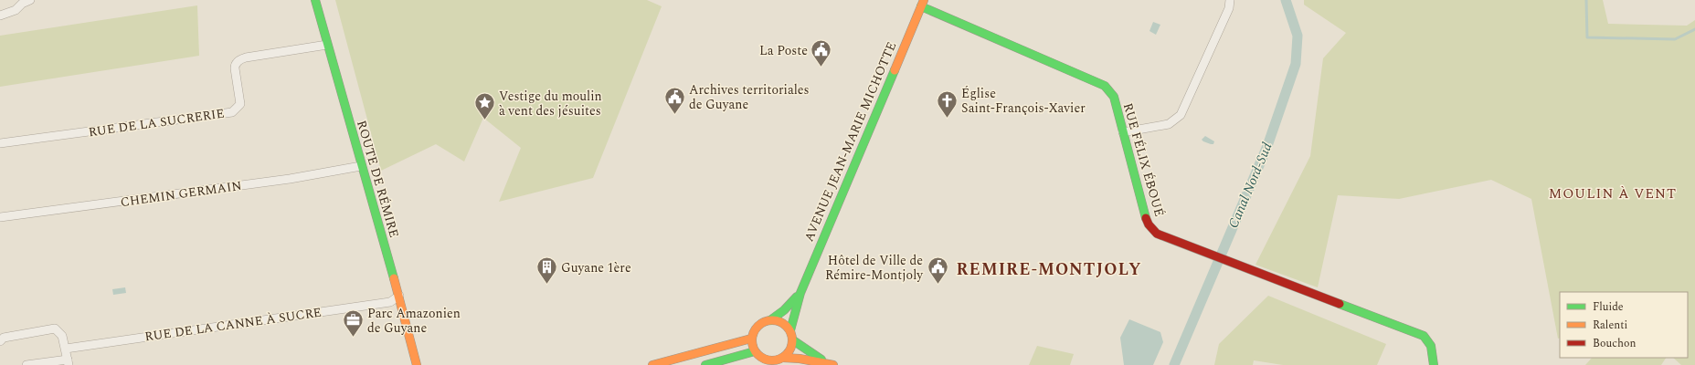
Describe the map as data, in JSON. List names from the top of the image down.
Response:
{
  "streets": {
    "street": [
      "RUE DE LA SUCRERIE",
      "AVENUE JEAN-MARIE MICHOTTE",
      "RUE FÉLIX ÉBOUÉ",
      "ROUTE DE RÉMIRE",
      "CHEMIN GERMAIN",
      "RUE DE LA CANNE À SUCRE"
    ]
  },
  "crossings": [
    ["RUE DE LA SUCRERIE", "ROUTE DE RÉMIRE"],
    ["AVENUE JEAN-MARIE MICHOTTE", "RUE FÉLIX ÉBOUÉ"],
    ["ROUTE DE RÉMIRE", "CHEMIN GERMAIN"],
    ["ROUTE DE RÉMIRE", "RUE DE LA CANNE À SUCRE"]
  ],
  "districts": ["MOULIN À VENT", "REMIRE-MONTJOLY"],
  "water": ["Canal Nord-Sud"],
  "places": {
    "public building": ["La Poste", "Archives territoriales de Guyane", "Hôtel de Ville de Rémire-Montjoly"],
    "church": ["Église Saint-François-Xavier"],
    "place": ["Vestige du moulin à vent des jésuites"],
    "building": ["Guyane 1ère"],
    "office": ["Parc Amazonien de Guyane"]
  },
  "legend": ["Fluide", "Ralenti", "Bouchon"]
}
